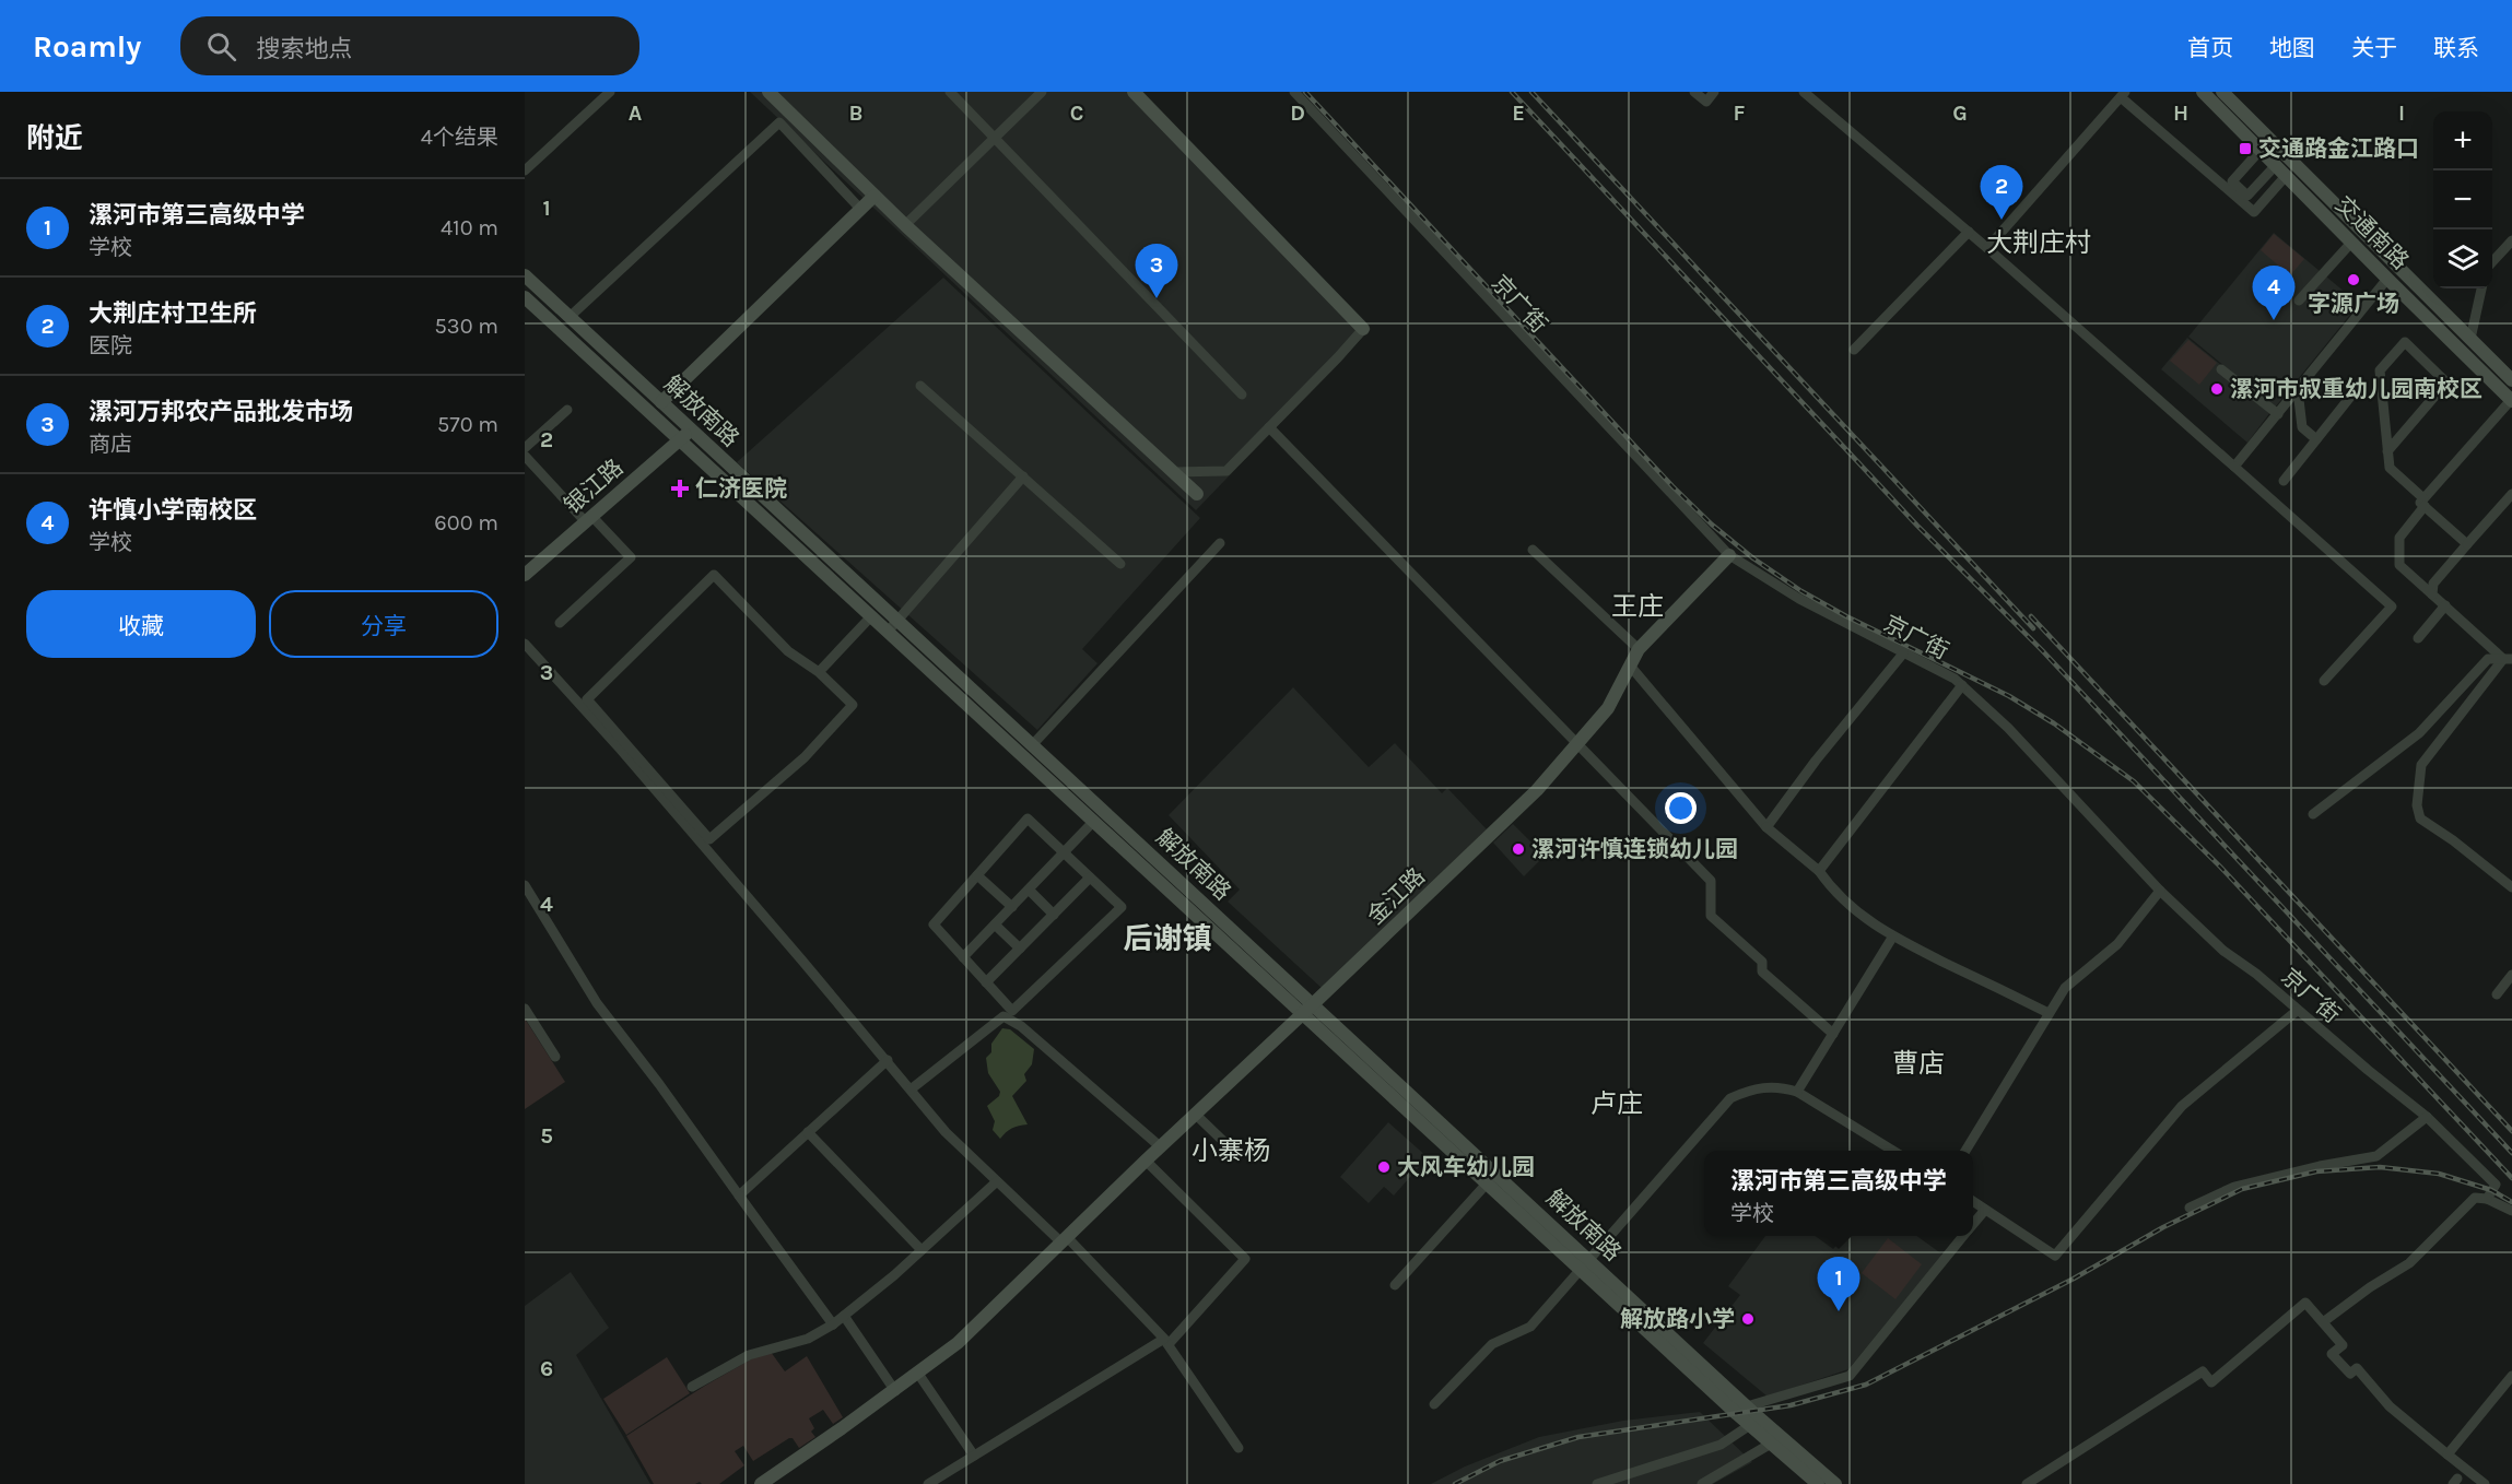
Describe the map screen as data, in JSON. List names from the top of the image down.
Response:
{
  "streets": {
    "main road": [
      "交通南路",
      "解放南路",
      "银江路",
      "金江路"
    ],
    "street": ["京广街"]
  },
  "crossings": [
    ["京广街", "金江路"],
    ["解放南路", "银江路"],
    ["解放南路", "金江路"]
  ],
  "districts": [
    "大荆庄村",
    "王庄",
    "后谢镇",
    "曹店",
    "卢庄",
    "小寨杨"
  ],
  "places": {
    "transit": ["交通路金江路口"],
    "other": [
      "字源广场",
      "漯河市叔重幼儿园南校区",
      "漯河许慎连锁幼儿园",
      "大风车幼儿园",
      "解放路小学"
    ],
    "health": ["仁济医院"]
  },
  "page": {
    "header": "Roamly",
    "search": "搜索地点",
    "nav": [
      "首页",
      "地图",
      "关于",
      "联系"
    ],
    "heading": ["附近", "4个结果"],
    "map_buttons": ["+", "−"],
    "pins": [
      "2",
      "3",
      "4",
      "1"
    ],
    "list": [
      {
        "mark": "1",
        "name": "漯河市第三高级中学",
        "note": "学校",
        "value": "410 m"
      },
      {
        "mark": "2",
        "name": "大荆庄村卫生所",
        "note": "医院",
        "value": "530 m"
      },
      {
        "mark": "3",
        "name": "漯河万邦农产品批发市场",
        "note": "商店",
        "value": "570 m"
      },
      {
        "mark": "4",
        "name": "许慎小学南校区",
        "note": "学校",
        "value": "600 m"
      }
    ],
    "buttons": ["收藏", "分享"],
    "popup": ["漯河市第三高级中学", "学校"]
  },
  "grid": {
    "columns": [
      "A",
      "B",
      "C",
      "D",
      "E",
      "F",
      "G",
      "H",
      "I"
    ],
    "rows": [
      "1",
      "2",
      "3",
      "4",
      "5",
      "6"
    ]
  }
}
